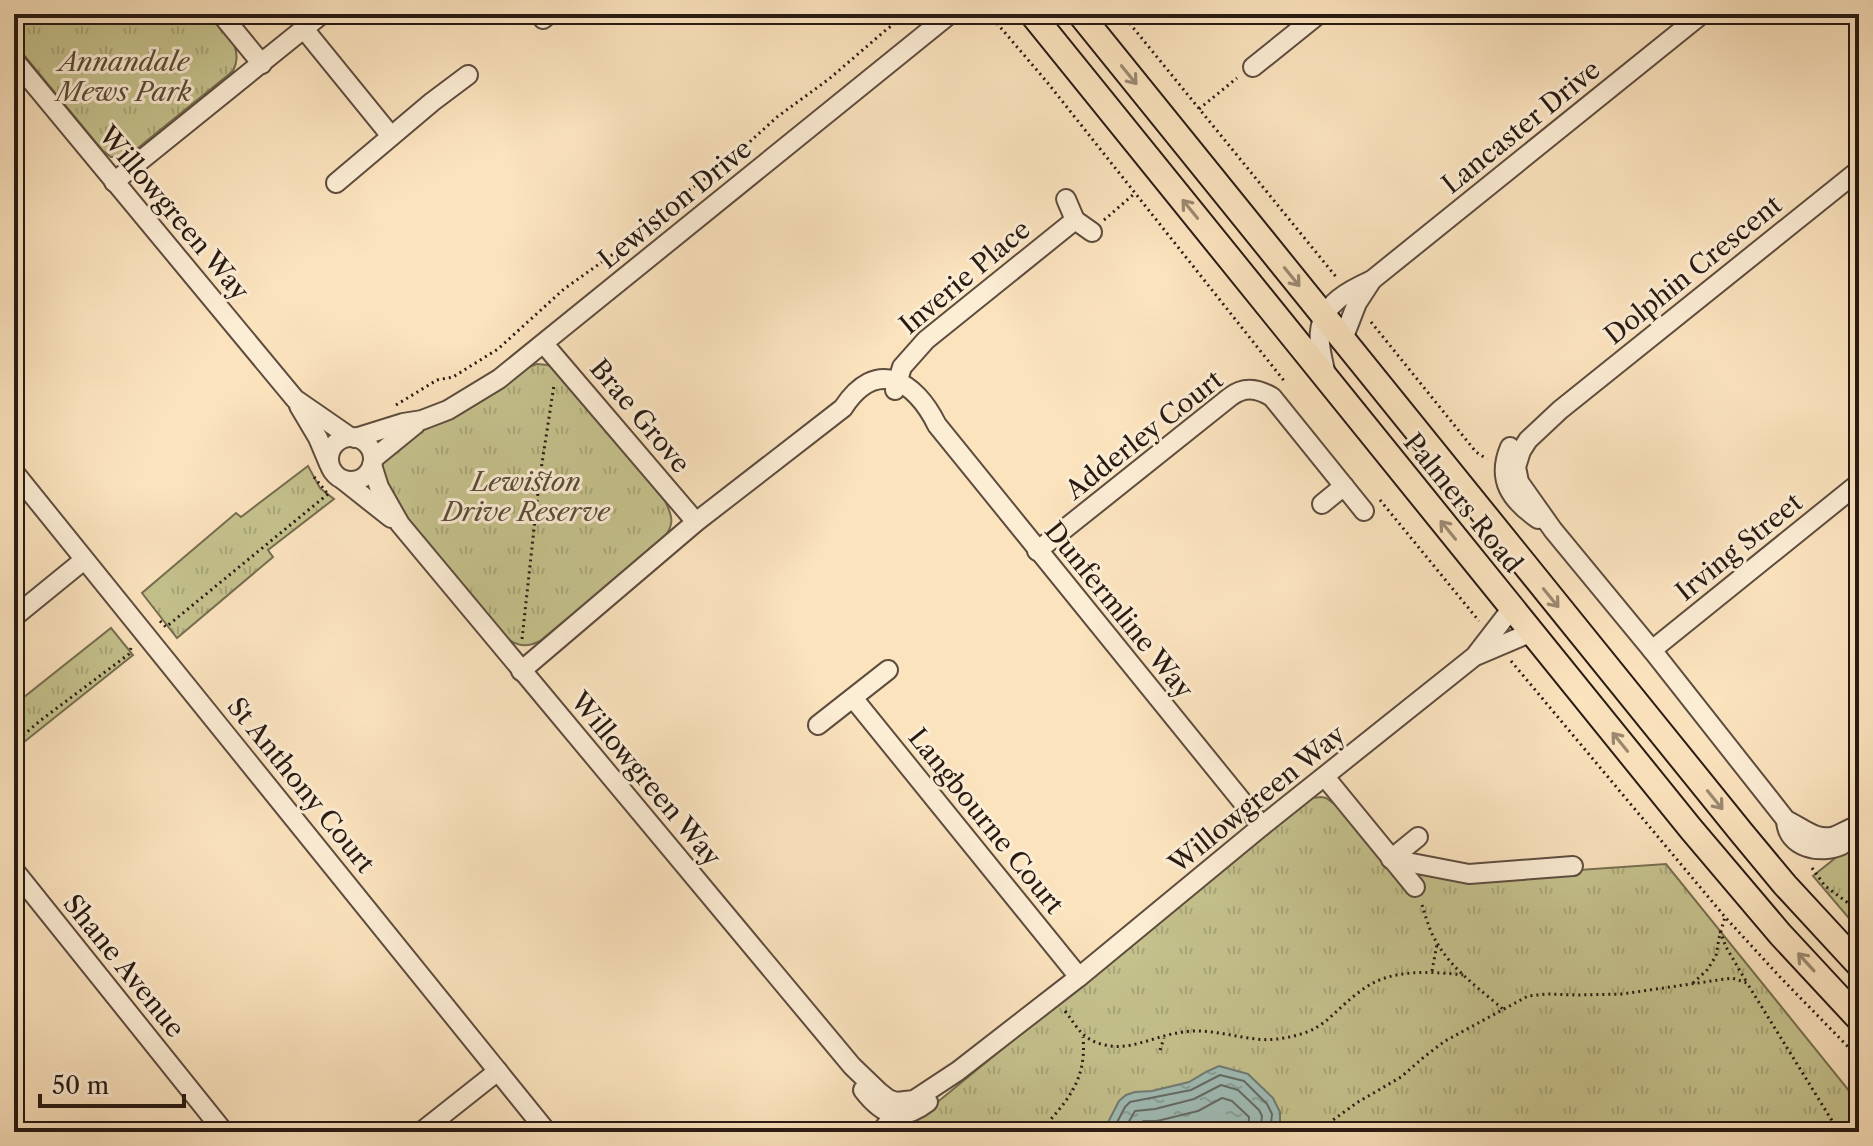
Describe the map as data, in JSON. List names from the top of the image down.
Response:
{
  "streets": {
    "main road": ["Palmers Road"],
    "street": [
      "Lancaster Drive",
      "Lewiston Drive",
      "Willowgreen Way",
      "Dolphin Crescent",
      "Inverie Place",
      "Brae Grove",
      "Adderley Court",
      "Irving Street",
      "Dunfermline Way",
      "St Anthony Court",
      "Langbourne Court",
      "Shane Avenue"
    ]
  },
  "crossings": [
    ["Lancaster Drive", "Palmers Road"],
    ["Lewiston Drive", "Willowgreen Way"],
    ["Lewiston Drive", "Brae Grove"],
    ["Willowgreen Way", "Palmers Road"],
    ["Willowgreen Way", "Dunfermline Way"],
    ["Willowgreen Way", "Langbourne Court"],
    ["Dolphin Crescent", "Irving Street"],
    ["Inverie Place", "Dunfermline Way"],
    ["Adderley Court", "Dunfermline Way"]
  ],
  "parks": ["Annandale Mews Park", "Lewiston Drive Reserve"],
  "scale_bar": "50 m"
}
